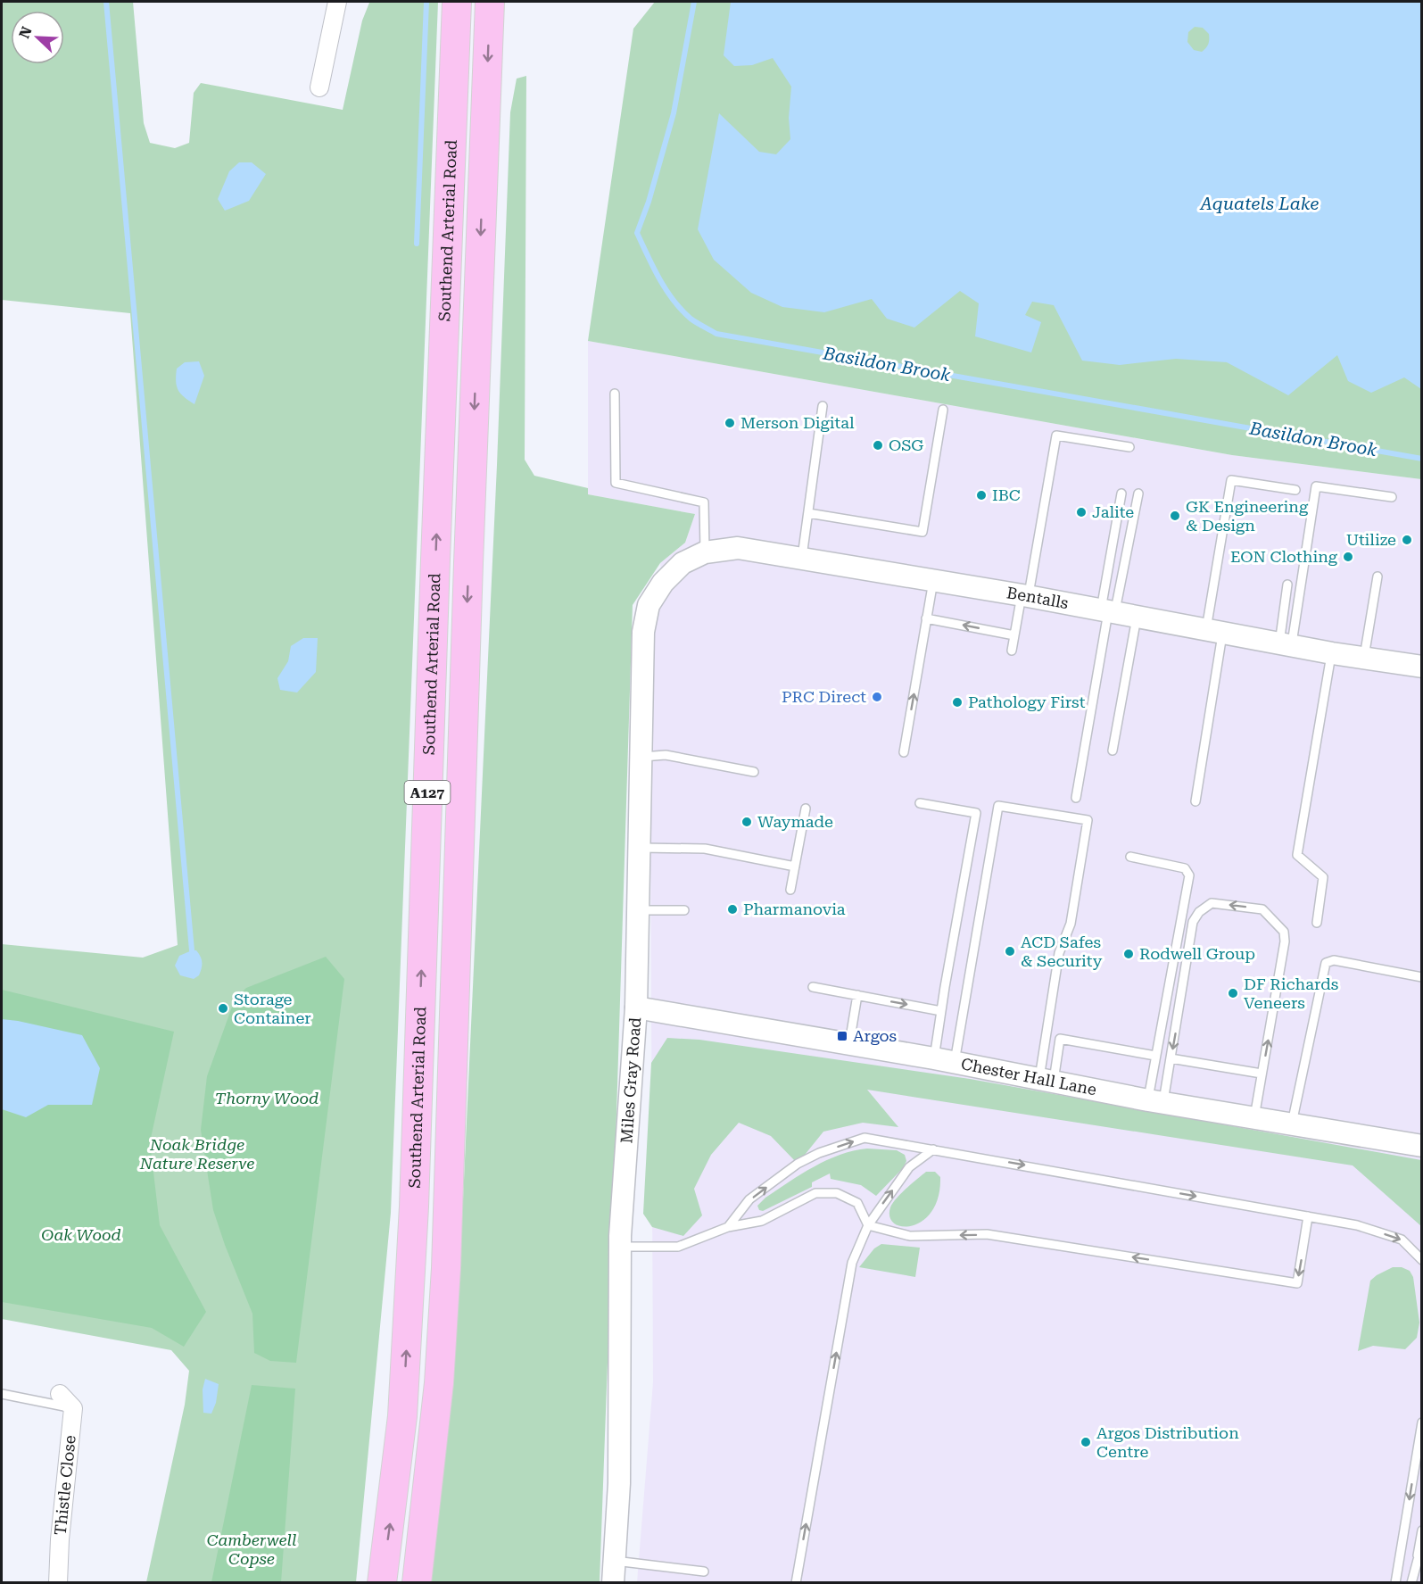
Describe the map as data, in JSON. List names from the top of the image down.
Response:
{
  "streets": {
    "highway": ["Southend Arterial Road", "A127"],
    "street": [
      "Bentalls",
      "Chester Hall Lane",
      "Miles Gray Road",
      "Thistle Close"
    ]
  },
  "crossings": [
    ["Bentalls", "Miles Gray Road"],
    ["Chester Hall Lane", "Miles Gray Road"]
  ],
  "water": ["Aquatels Lake", "Basildon Brook"],
  "parks": [
    "Thorny Wood",
    "Noak Bridge Nature Reserve",
    "Oak Wood",
    "Camberwell Copse"
  ],
  "places": {
    "other": [
      "Merson Digital",
      "OSG",
      "IBC",
      "Jalite",
      "GK Engineering & Design",
      "Utilize",
      "EON Clothing",
      "PRC Direct",
      "Pathology First",
      "Waymade",
      "Pharmanovia",
      "ACD Safes & Security",
      "Rodwell Group",
      "DF Richards Veneers",
      "Storage Container",
      "Argos Distribution Centre"
    ],
    "transit": ["Argos"]
  },
  "north": "top left"
}
